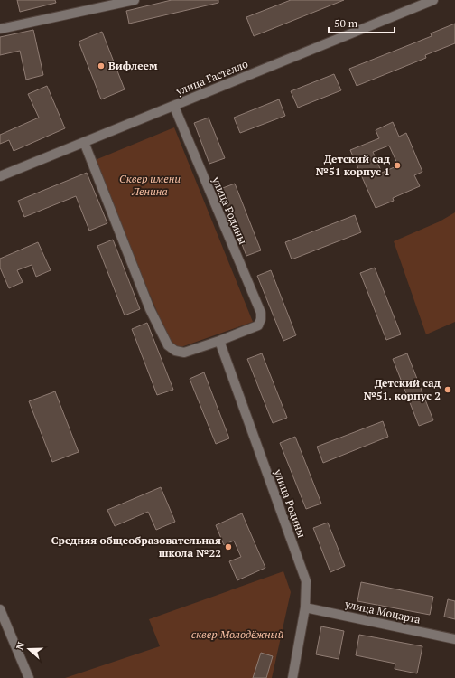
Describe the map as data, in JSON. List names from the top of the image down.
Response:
{
  "streets": {
    "street": ["улица Гастелло", "улица Родины", "улица Моцарта"]
  },
  "crossings": [
    ["улица Гастелло", "улица Родины"],
    ["улица Родины", "улица Моцарта"]
  ],
  "parks": ["Сквер имени Ленина", "сквер Молодёжный"],
  "places": [
    "Вифлеем",
    "Детский сад №51 корпус 1",
    "Детский сад №51. корпус 2",
    "Средняя общеобразовательная школа №22"
  ],
  "scale_bar": "50 m",
  "north": "left"
}
